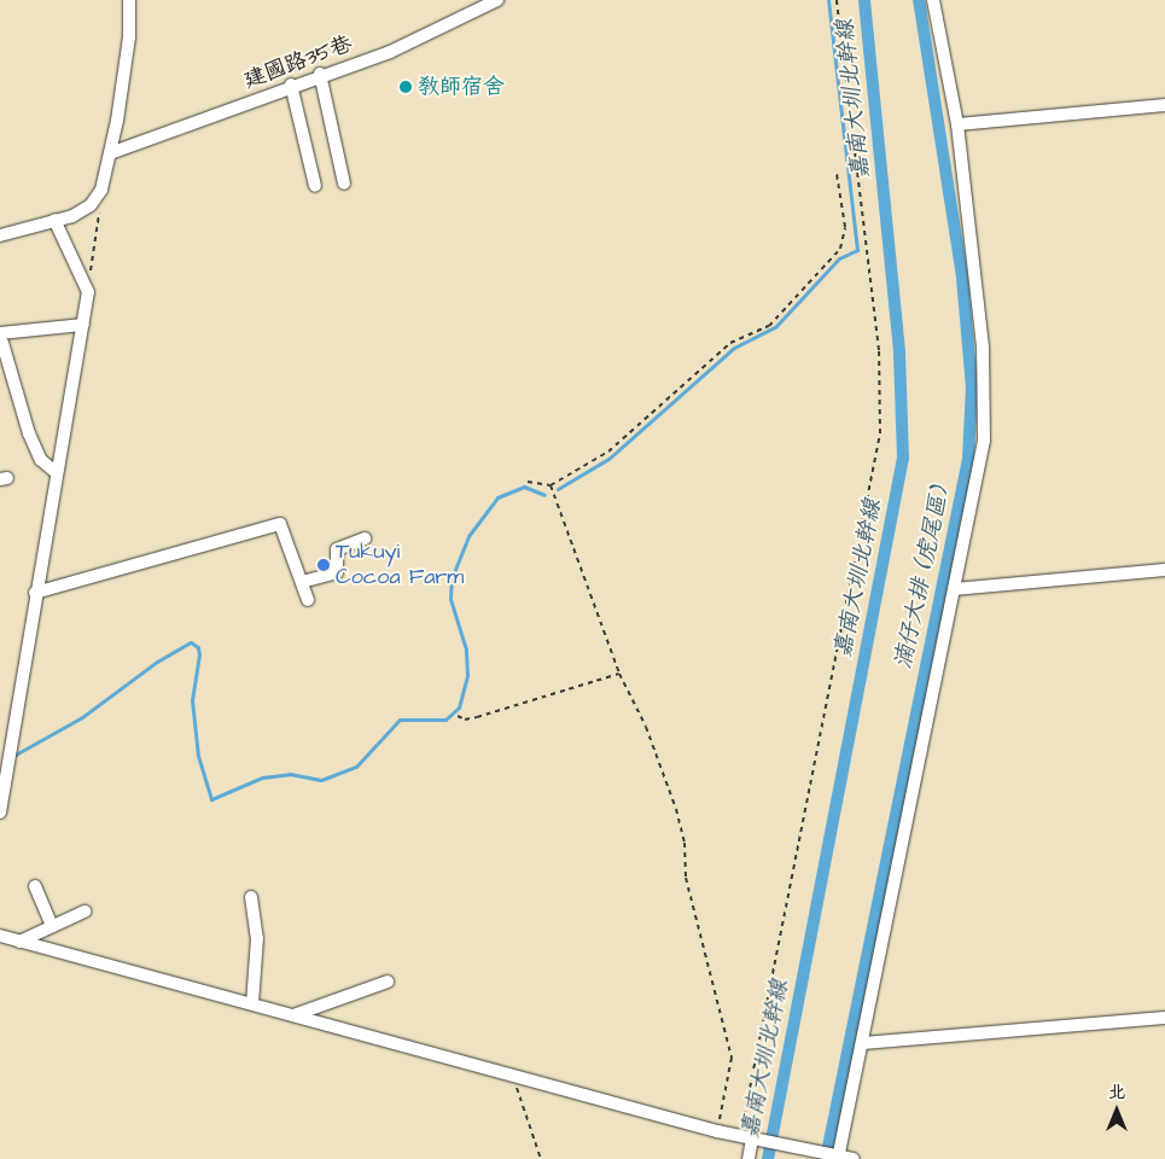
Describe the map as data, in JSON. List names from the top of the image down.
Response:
{
  "streets": {
    "street": ["建國路35巷"]
  },
  "water": ["嘉南大圳北幹線", "湳仔大排 (虎尾區)"],
  "places": ["教師宿舍", "Tukuyi Cocoa Farm"],
  "north": "top"
}
